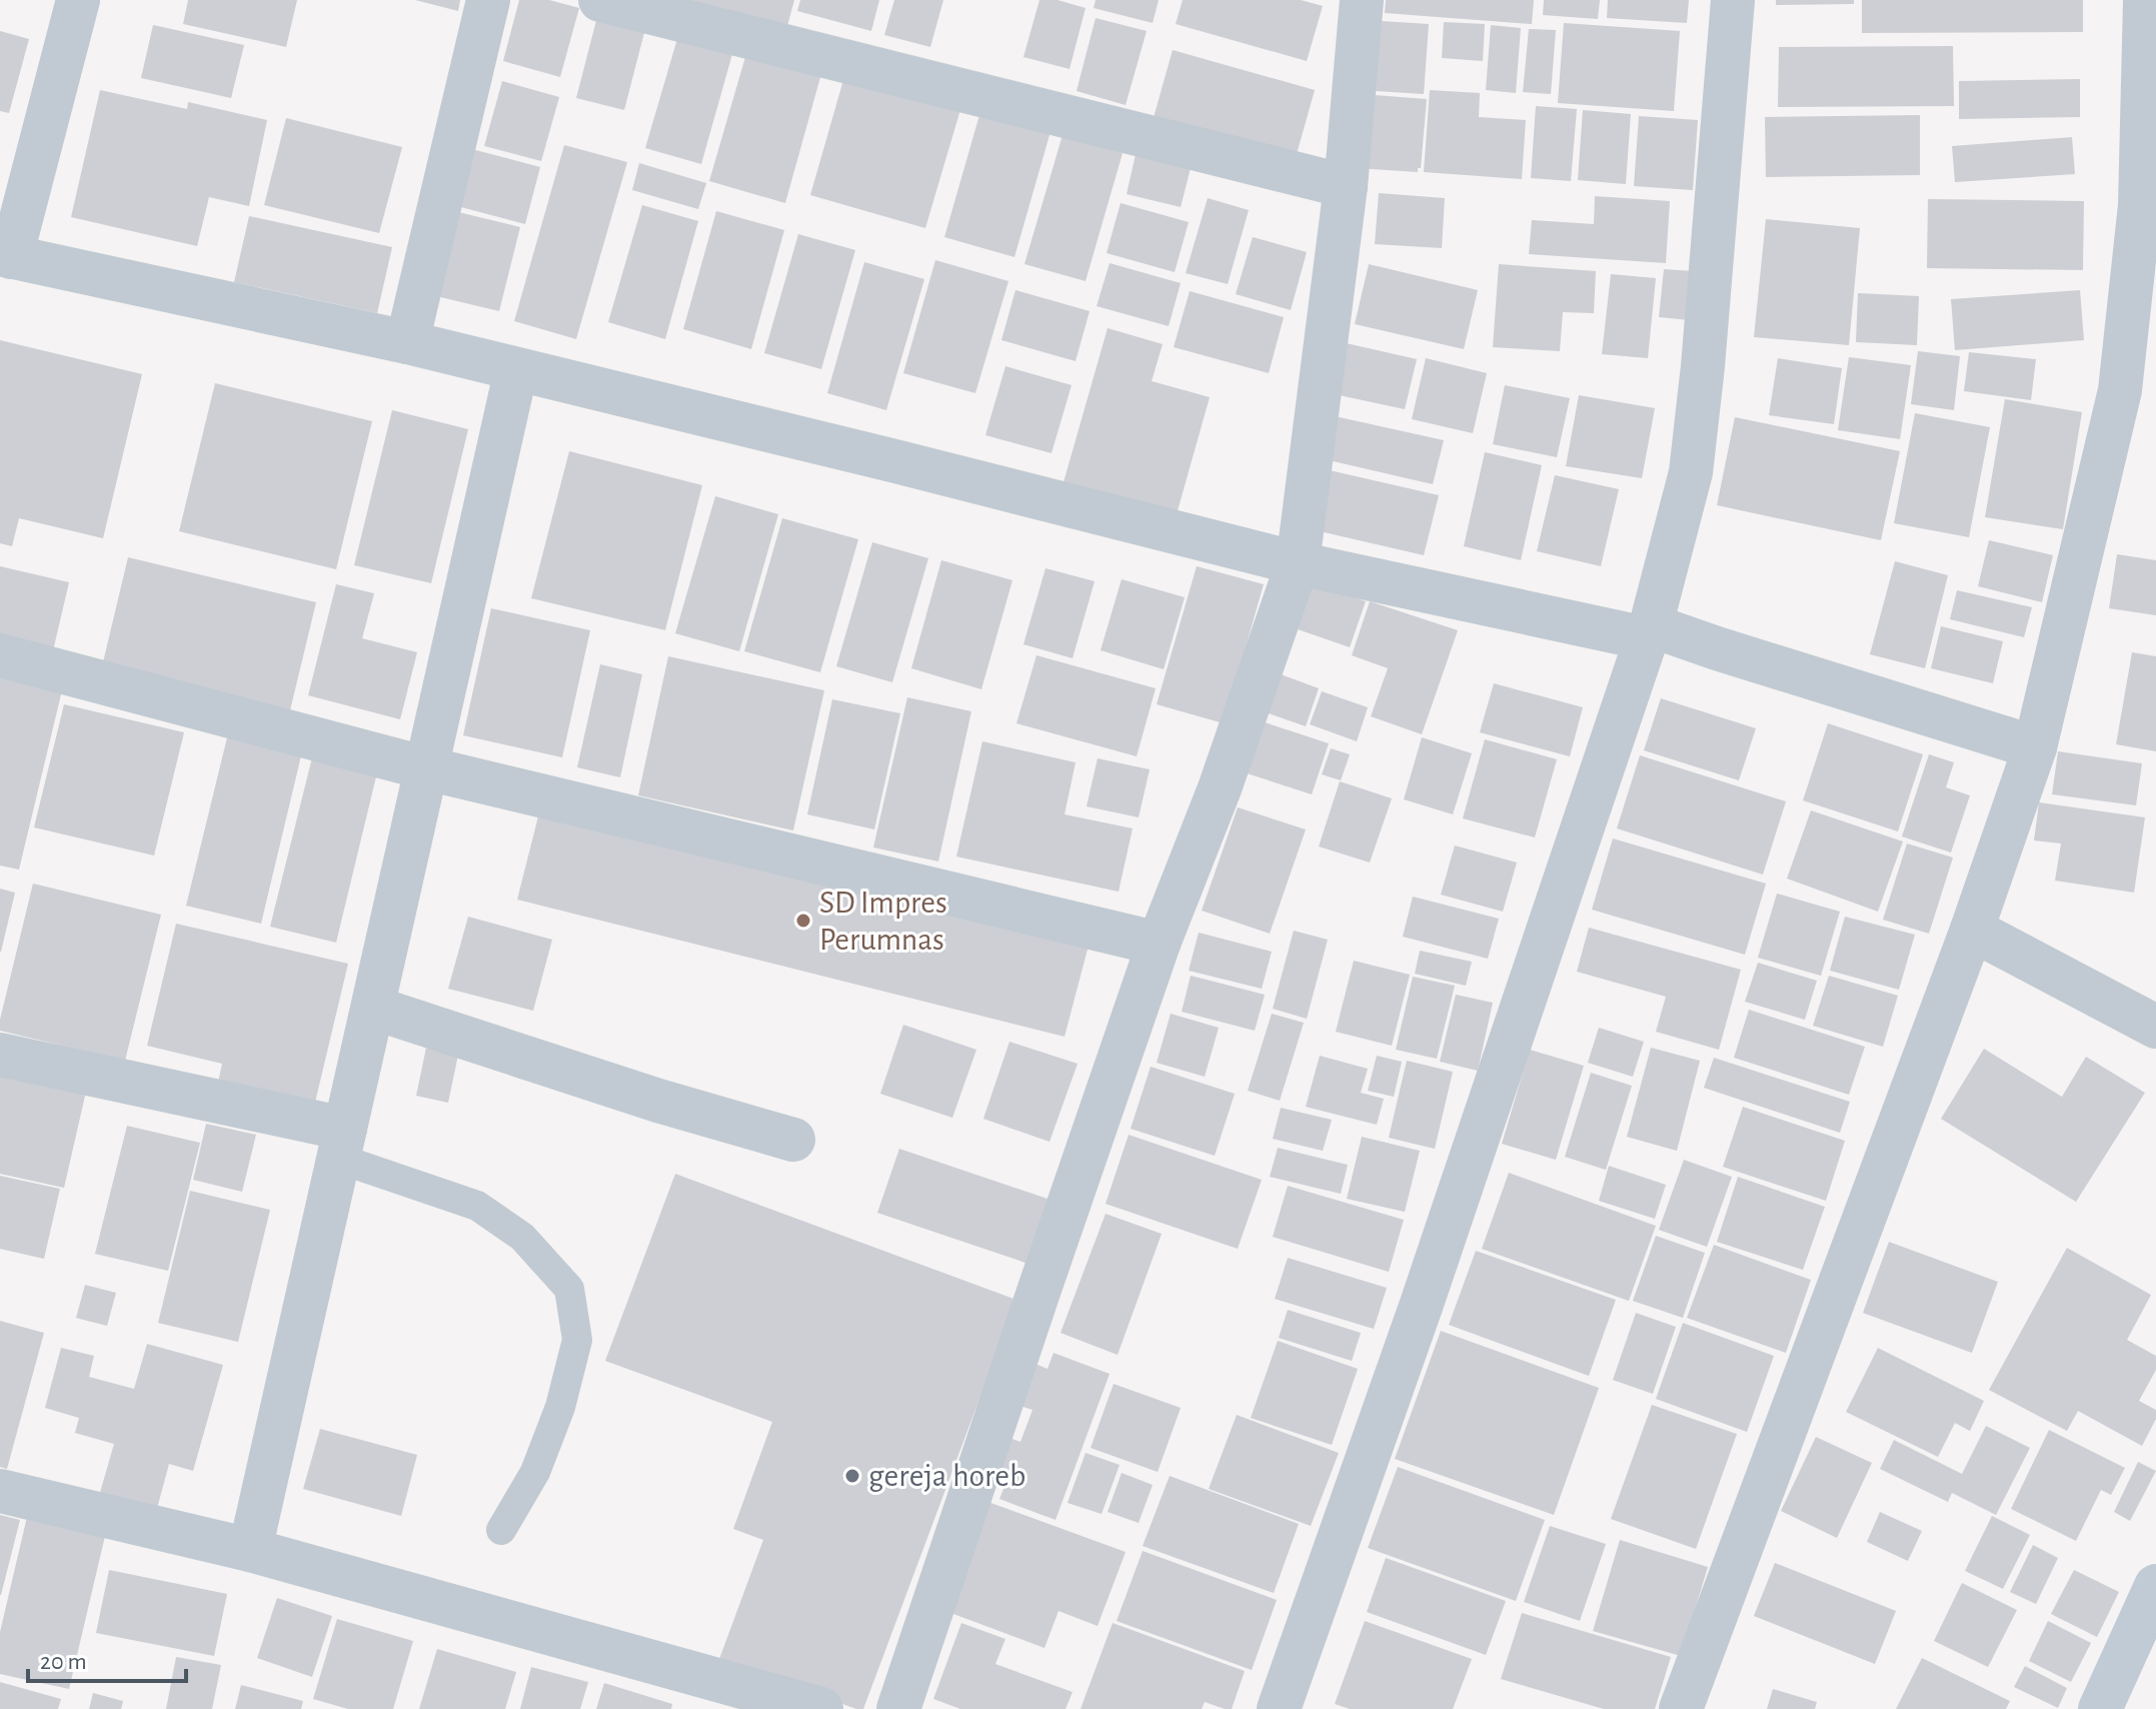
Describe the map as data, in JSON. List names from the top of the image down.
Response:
{
  "places": ["SD Impres Perumnas", "gereja horeb"],
  "scale_bar": "20 m"
}
